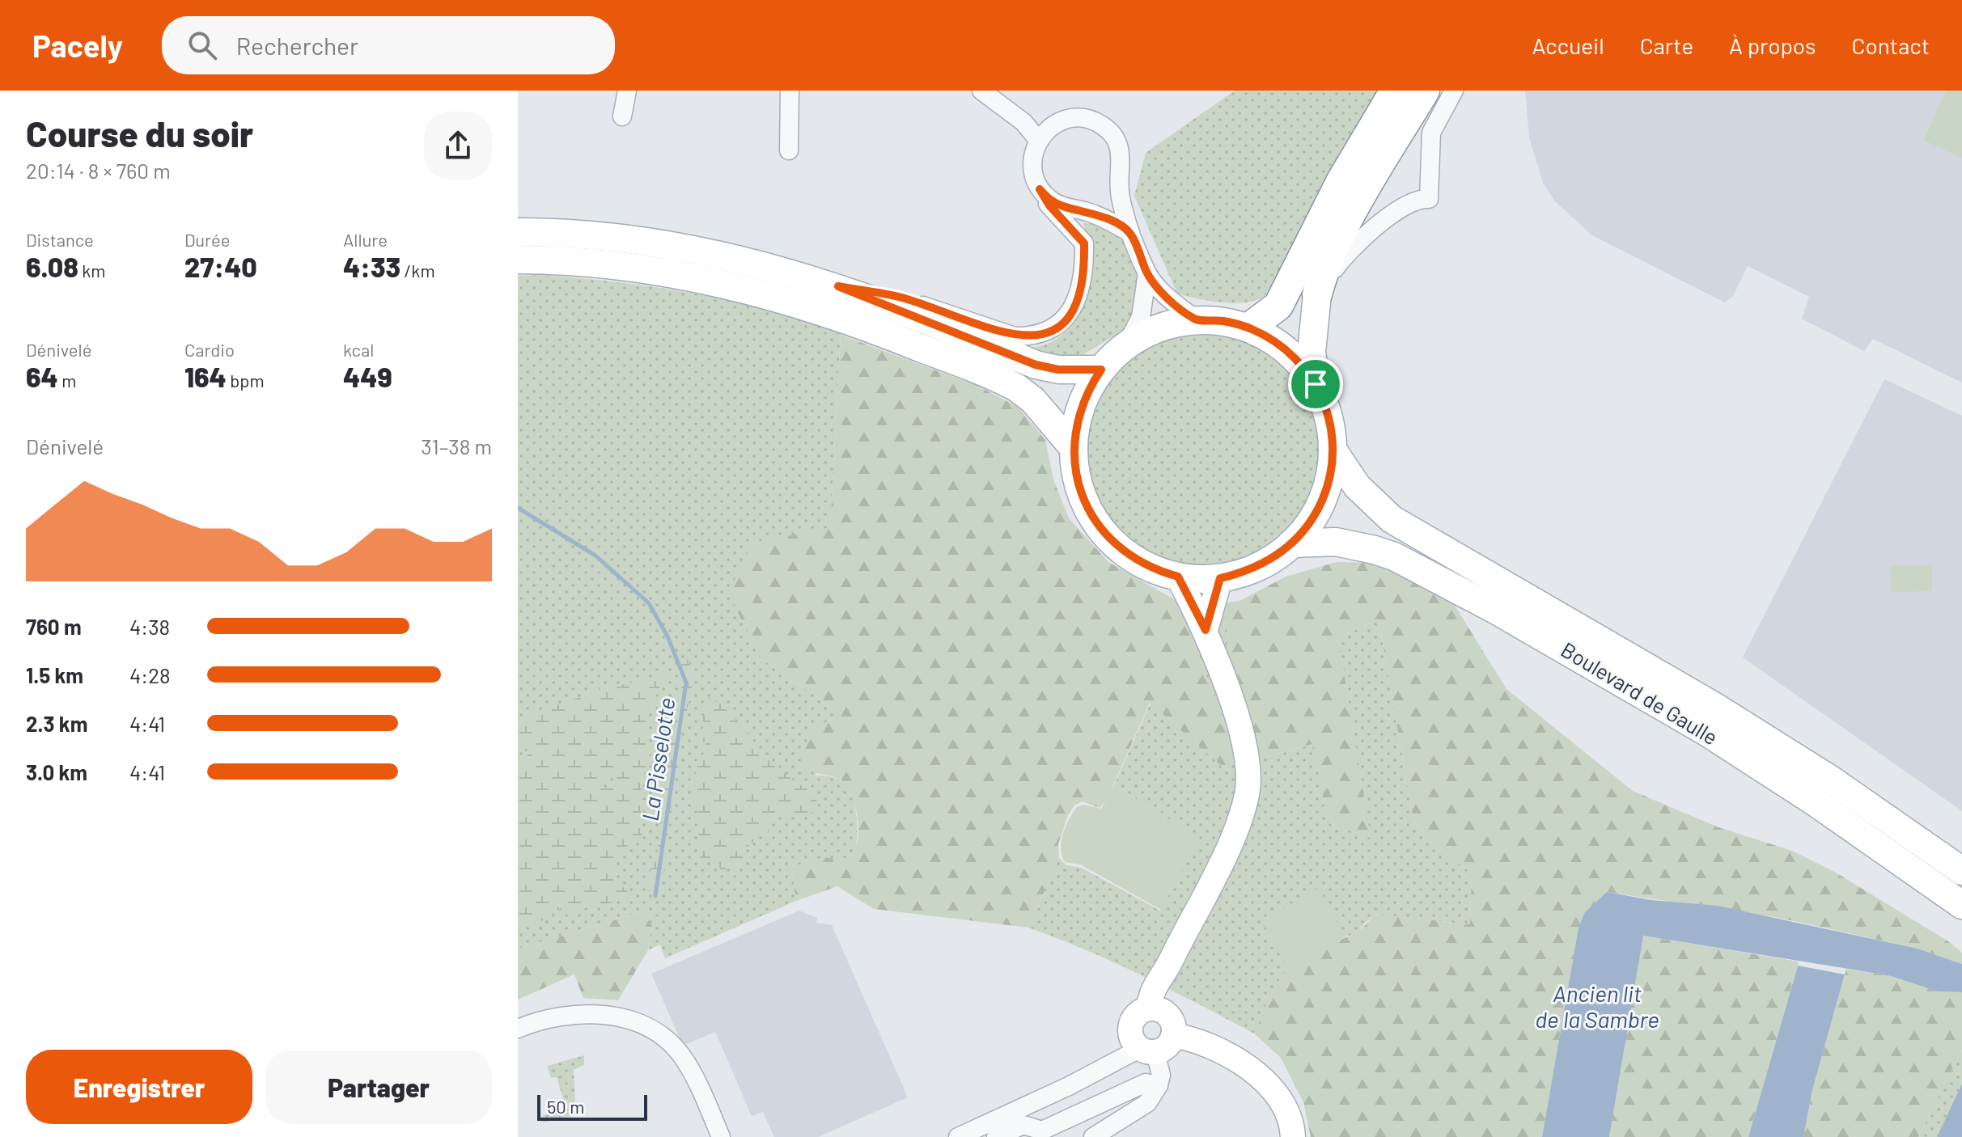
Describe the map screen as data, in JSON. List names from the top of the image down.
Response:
{
  "streets": {
    "main road": ["Boulevard de Gaulle"]
  },
  "water": ["La Pisselotte", "Ancien lit de la Sambre"],
  "scale_bar": "50 m",
  "page": {
    "header": "Pacely",
    "search": "Rechercher",
    "nav": [
      "Accueil",
      "Carte",
      "À propos",
      "Contact"
    ],
    "heading": ["Course du soir", "20:14 · 8 × 760 m"],
    "stats": [
      ["Distance", "6.08 km"],
      ["Durée", "27:40"],
      ["Allure", "4:33 /km"],
      ["Dénivelé", "64 m"],
      ["Cardio", "164 bpm"],
      ["kcal", "449"]
    ],
    "chart": ["Dénivelé", "31–38 m"],
    "list": [
      {
        "name": "760 m",
        "note": "4:38"
      },
      {
        "name": "1.5 km",
        "note": "4:28"
      },
      {
        "name": "2.3 km",
        "note": "4:41"
      },
      {
        "name": "3.0 km",
        "note": "4:41"
      }
    ],
    "buttons": ["Enregistrer", "Partager"],
    "scale": "50 m"
  }
}
